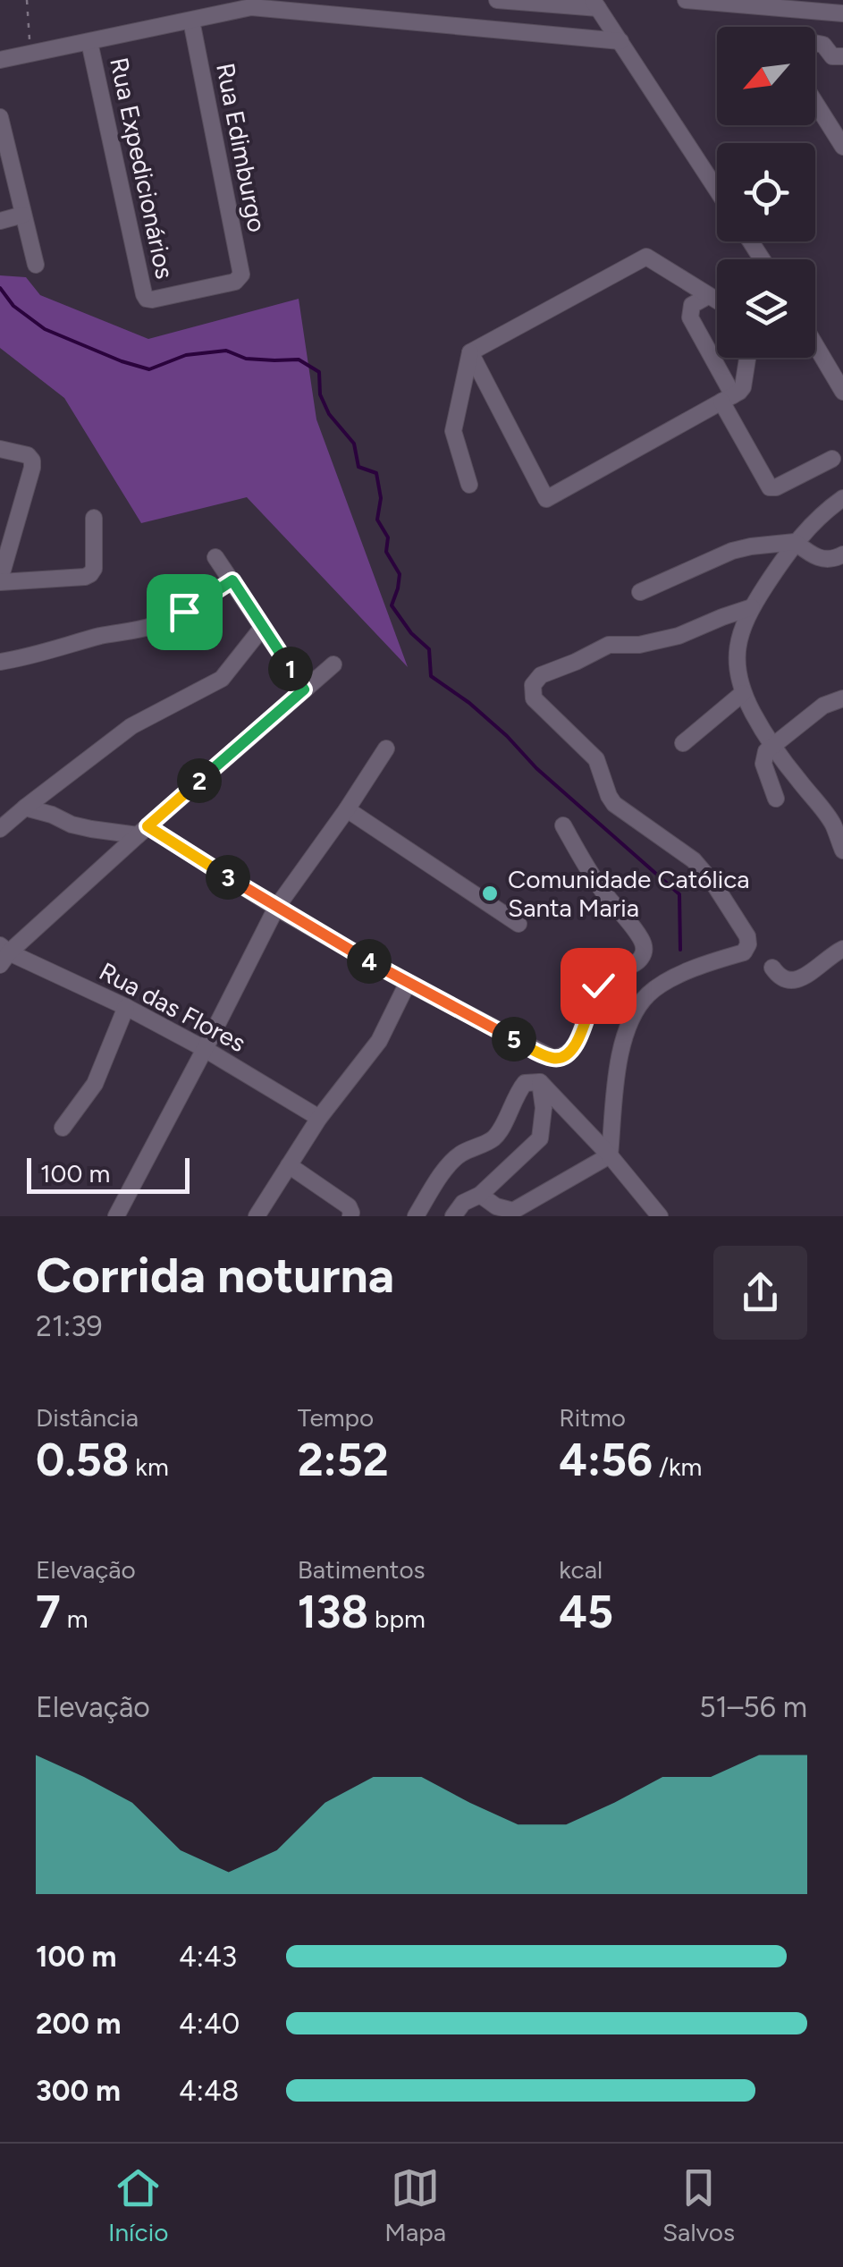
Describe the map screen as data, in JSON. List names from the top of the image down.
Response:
{
  "streets": {
    "street": ["Rua Edimburgo", "Rua Expedicionários", "Rua das Flores"]
  },
  "crossings": [
    ["Rua Edimburgo", "Rua Expedicionários"]
  ],
  "places": ["Comunidade Católica Santa Maria"],
  "scale_bar": "100 m",
  "north": "bottom left",
  "page": {
    "pins": [
      "1",
      "2",
      "3",
      "4",
      "5"
    ],
    "scale": "100 m",
    "heading": ["Corrida noturna", "21:39"],
    "stats": [
      ["Distância", "0.58 km"],
      ["Tempo", "2:52"],
      ["Ritmo", "4:56 /km"],
      ["Elevação", "7 m"],
      ["Batimentos", "138 bpm"],
      ["kcal", "45"]
    ],
    "chart": ["Elevação", "51–56 m"],
    "list": [
      {
        "name": "100 m",
        "note": "4:43"
      },
      {
        "name": "200 m",
        "note": "4:40"
      },
      {
        "name": "300 m",
        "note": "4:48"
      }
    ],
    "tabs": ["Início", "Mapa", "Salvos"]
  }
}
